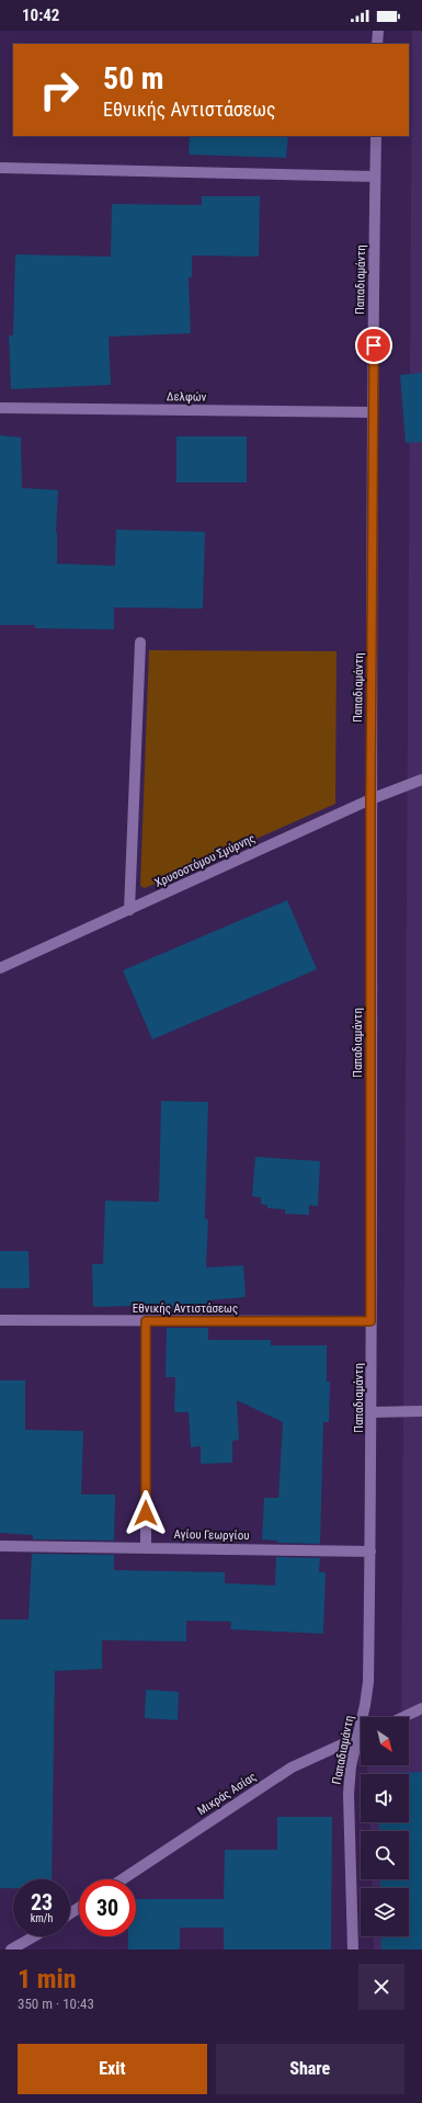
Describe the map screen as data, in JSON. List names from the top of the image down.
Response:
{
  "streets": {
    "street": [
      "Παπαδιαμάντη",
      "Δελφών",
      "Χρυσοστόμου Σμύρνης",
      "Εθνικής Αντιστάσεως",
      "Αγίου Γεωργίου",
      "Μικράς Ασίας"
    ]
  },
  "crossings": [
    ["Παπαδιαμάντη", "Δελφών"],
    ["Παπαδιαμάντη", "Χρυσοστόμου Σμύρνης"],
    ["Παπαδιαμάντη", "Εθνικής Αντιστάσεως"],
    ["Παπαδιαμάντη", "Αγίου Γεωργίου"],
    ["Παπαδιαμάντη", "Μικράς Ασίας"]
  ],
  "north": "bottom right",
  "page": {
    "status": "10:42",
    "turn": ["50 m", "Εθνικής Αντιστάσεως"],
    "speed": "23 km/h",
    "limit": "30",
    "heading": ["1 min", "350 m · 10:43"],
    "buttons": ["Exit", "Share"]
  }
}
